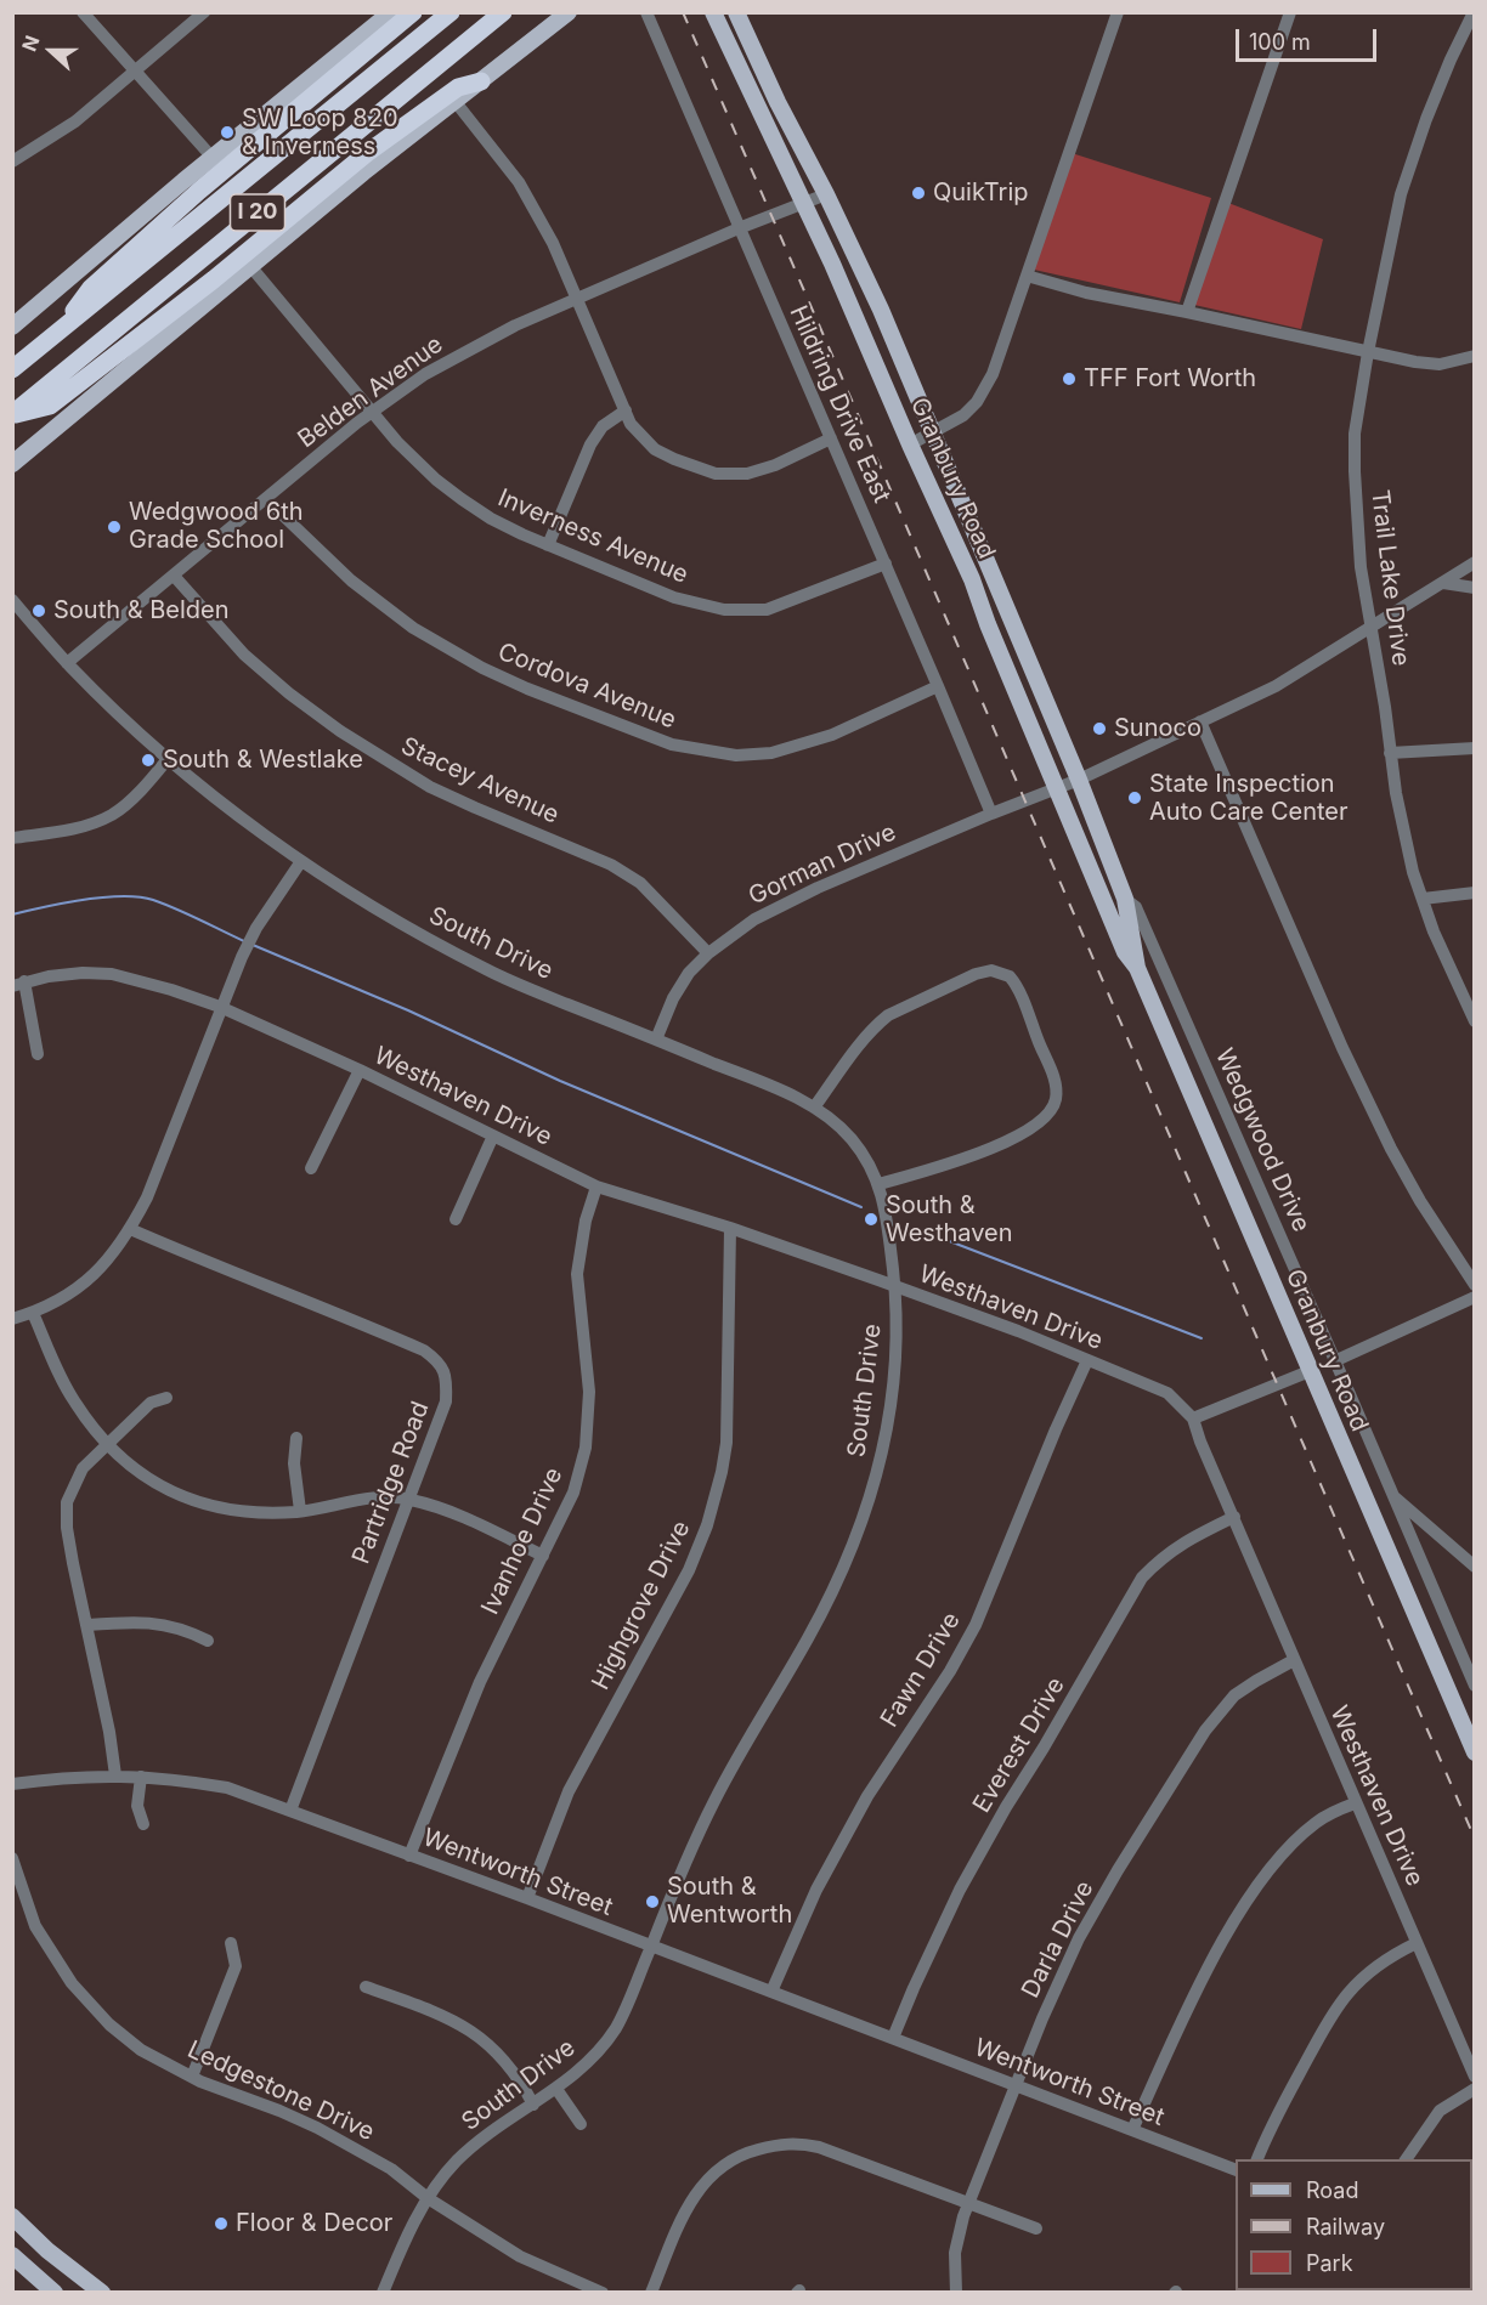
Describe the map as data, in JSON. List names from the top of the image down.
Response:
{
  "streets": {
    "highway": ["I 20"],
    "main road": ["Granbury Road"],
    "street": [
      "Belden Avenue",
      "Hildring Drive East",
      "Inverness Avenue",
      "Trail Lake Drive",
      "Cordova Avenue",
      "Stacey Avenue",
      "Gorman Drive",
      "South Drive",
      "Westhaven Drive",
      "Wedgwood Drive",
      "Partridge Road",
      "Ivanhoe Drive",
      "Highgrove Drive",
      "Fawn Drive",
      "Everest Drive",
      "Wentworth Street",
      "Darla Drive",
      "Ledgestone Drive"
    ]
  },
  "crossings": [
    ["Belden Avenue", "Hildring Drive East"],
    ["Belden Avenue", "Granbury Road"],
    ["Belden Avenue", "Inverness Avenue"],
    ["Belden Avenue", "Cordova Avenue"],
    ["Belden Avenue", "Stacey Avenue"],
    ["Belden Avenue", "South Drive"],
    ["Hildring Drive East", "Inverness Avenue"],
    ["Hildring Drive East", "Cordova Avenue"],
    ["Hildring Drive East", "Gorman Drive"],
    ["Granbury Road", "Gorman Drive"],
    ["Granbury Road", "Wedgwood Drive"],
    ["Trail Lake Drive", "Gorman Drive"],
    ["Stacey Avenue", "Gorman Drive"],
    ["Gorman Drive", "South Drive"],
    ["South Drive", "Westhaven Drive"],
    ["South Drive", "Wentworth Street"],
    ["South Drive", "Ledgestone Drive"],
    ["Westhaven Drive", "Ivanhoe Drive"],
    ["Westhaven Drive", "Highgrove Drive"],
    ["Westhaven Drive", "Fawn Drive"],
    ["Westhaven Drive", "Everest Drive"],
    ["Westhaven Drive", "Darla Drive"],
    ["Partridge Road", "Wentworth Street"],
    ["Ivanhoe Drive", "Wentworth Street"],
    ["Highgrove Drive", "Wentworth Street"],
    ["Fawn Drive", "Wentworth Street"],
    ["Everest Drive", "Wentworth Street"],
    ["Wentworth Street", "Darla Drive"]
  ],
  "places": [
    "SW Loop 820 & Inverness",
    "QuikTrip",
    "TFF Fort Worth",
    "Wedgwood 6th Grade School",
    "South & Belden",
    "Sunoco",
    "South & Westlake",
    "State Inspection Auto Care Center",
    "South & Westhaven",
    "South & Wentworth",
    "Floor & Decor"
  ],
  "legend": ["Road", "Railway", "Park"],
  "scale_bar": "100 m",
  "north": "left"
}
